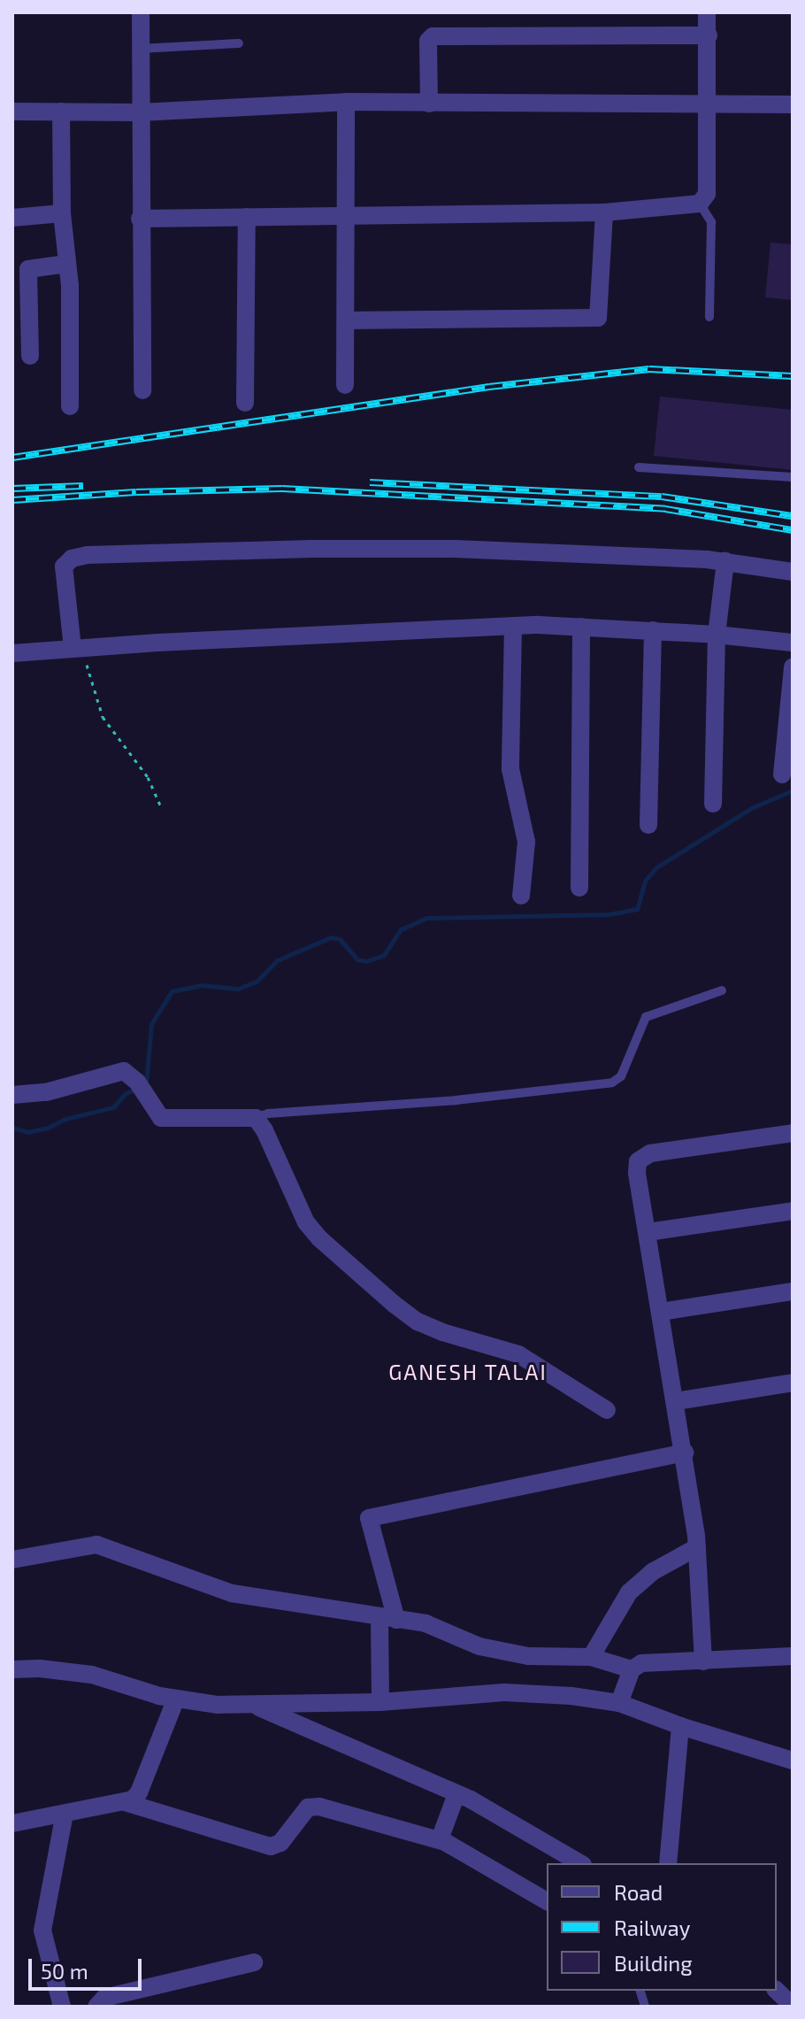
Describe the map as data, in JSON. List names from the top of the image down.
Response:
{
  "districts": ["GANESH TALAI"],
  "legend": ["Road", "Railway", "Building"],
  "scale_bar": "50 m"
}
